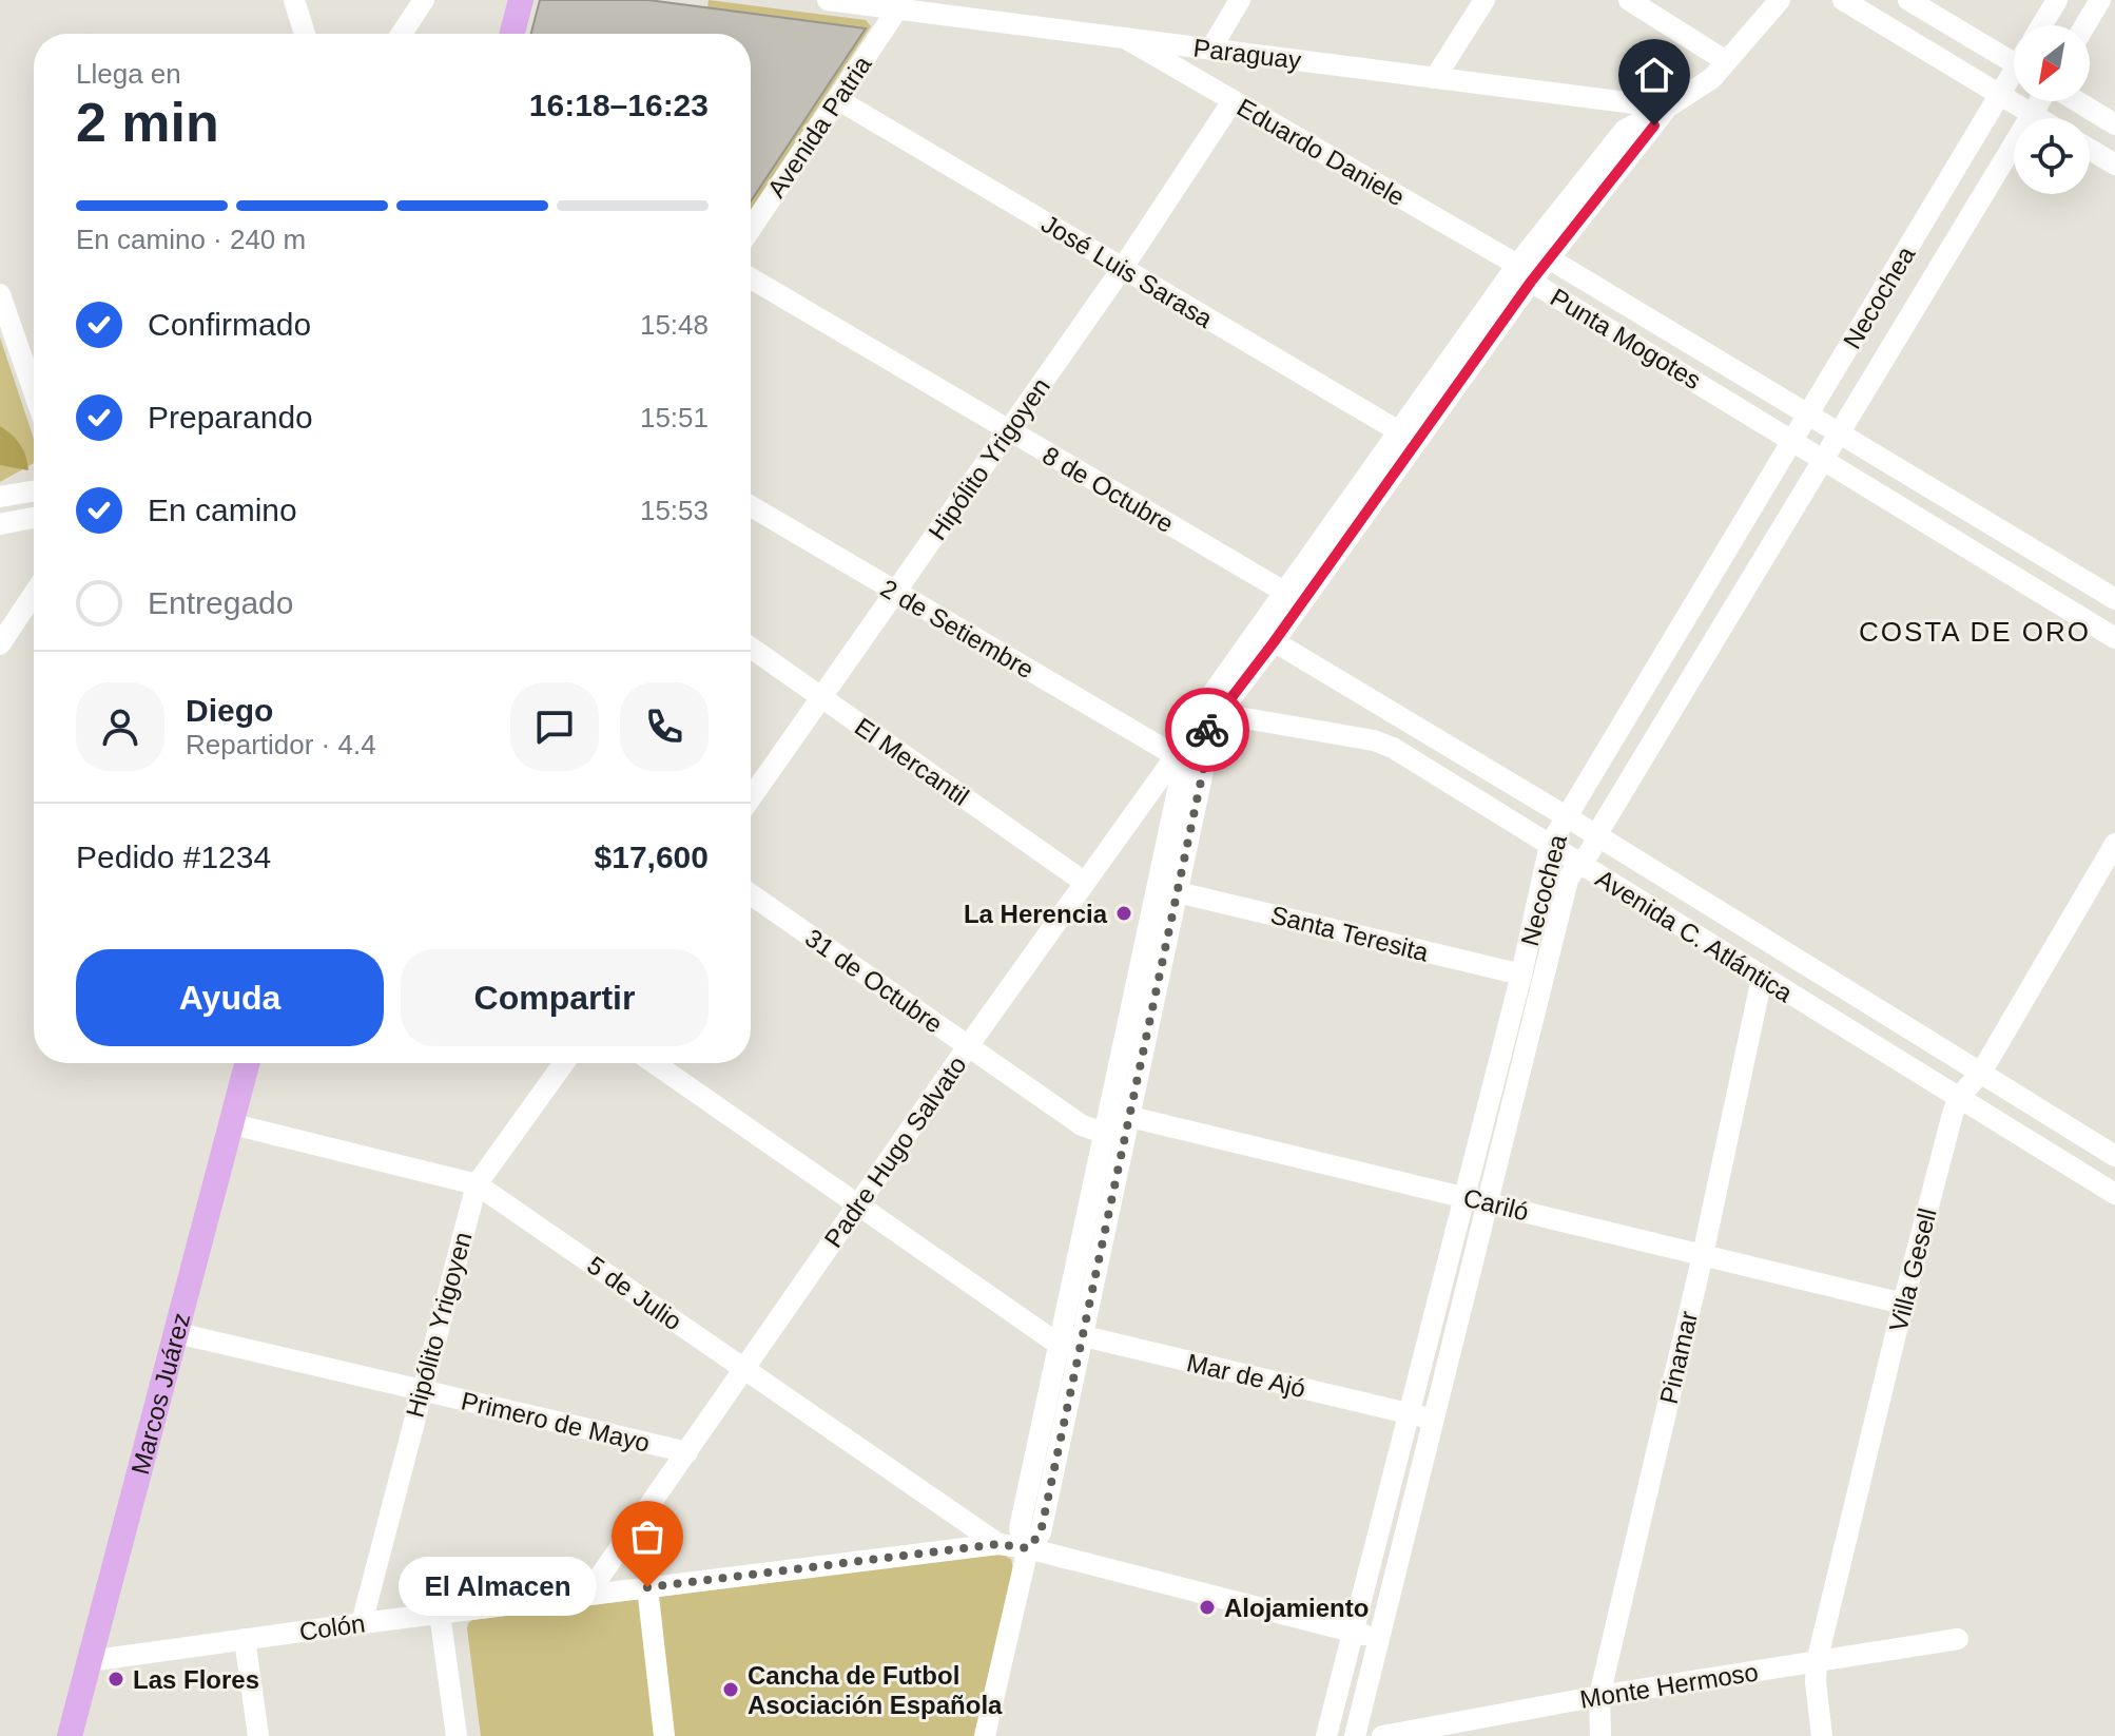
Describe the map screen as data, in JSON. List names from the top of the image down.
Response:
{
  "streets": {
    "main road": ["Marcos Juárez"],
    "street": [
      "Paraguay",
      "Avenida Patria",
      "Eduardo Daniele",
      "José Luis Sarasa",
      "Necochea",
      "Punta Mogotes",
      "Hipólito Yrigoyen",
      "8 de Octubre",
      "2 de Setiembre",
      "El Mercantil",
      "Santa Teresita",
      "Avenida C. Atlántica",
      "31 de Octubre",
      "Padre Hugo Salvato",
      "Cariló",
      "Villa Gesell",
      "5 de Julio",
      "Pinamar",
      "Mar de Ajó",
      "Primero de Mayo",
      "Colón",
      "Monte Hermoso"
    ]
  },
  "crossings": [
    ["Paraguay", "Avenida Patria"],
    ["Paraguay", "Eduardo Daniele"],
    ["Paraguay", "Padre Hugo Salvato"],
    ["Avenida Patria", "José Luis Sarasa"],
    ["Eduardo Daniele", "Punta Mogotes"],
    ["Eduardo Daniele", "Hipólito Yrigoyen"],
    ["Eduardo Daniele", "Padre Hugo Salvato"],
    ["José Luis Sarasa", "Hipólito Yrigoyen"],
    ["José Luis Sarasa", "Padre Hugo Salvato"],
    ["Necochea", "Punta Mogotes"],
    ["Necochea", "Santa Teresita"],
    ["Necochea", "Avenida C. Atlántica"],
    ["Necochea", "Cariló"],
    ["Necochea", "Mar de Ajó"],
    ["Necochea", "Colón"],
    ["Punta Mogotes", "Padre Hugo Salvato"],
    ["Hipólito Yrigoyen", "8 de Octubre"],
    ["Hipólito Yrigoyen", "2 de Setiembre"],
    ["Hipólito Yrigoyen", "El Mercantil"],
    ["Hipólito Yrigoyen", "5 de Julio"],
    ["Hipólito Yrigoyen", "Primero de Mayo"],
    ["Hipólito Yrigoyen", "Colón"],
    ["8 de Octubre", "Padre Hugo Salvato"],
    ["2 de Setiembre", "Padre Hugo Salvato"],
    ["El Mercantil", "Padre Hugo Salvato"],
    ["Avenida C. Atlántica", "Padre Hugo Salvato"],
    ["Avenida C. Atlántica", "Villa Gesell"],
    ["Avenida C. Atlántica", "Pinamar"],
    ["31 de Octubre", "Padre Hugo Salvato"],
    ["Padre Hugo Salvato", "5 de Julio"],
    ["Padre Hugo Salvato", "Primero de Mayo"],
    ["Padre Hugo Salvato", "Colón"],
    ["Cariló", "Villa Gesell"],
    ["Cariló", "Pinamar"],
    ["Villa Gesell", "Monte Hermoso"],
    ["5 de Julio", "Marcos Juárez"],
    ["5 de Julio", "Colón"],
    ["Pinamar", "Monte Hermoso"],
    ["Marcos Juárez", "Primero de Mayo"],
    ["Marcos Juárez", "Colón"]
  ],
  "districts": ["COSTA DE ORO"],
  "places": [
    "La Herencia",
    "El Almacen",
    "Alojamiento",
    "Las Flores",
    "Cancha de Futbol Asociación Española"
  ],
  "north": "bottom left",
  "page": {
    "heading": ["2 min", "Llega en", "16:18–16:23"],
    "panel": [
      "Diego",
      "Repartidor · 4.4",
      "Pedido #1234",
      "$17,600"
    ],
    "bar": "En camino · 240 m",
    "list": [
      ["Confirmado", "15:48"],
      ["Preparando", "15:51"],
      ["En camino", "15:53"],
      "Entregado"
    ],
    "buttons": ["Ayuda", "Compartir"],
    "bubble": "El Almacen"
  }
}
